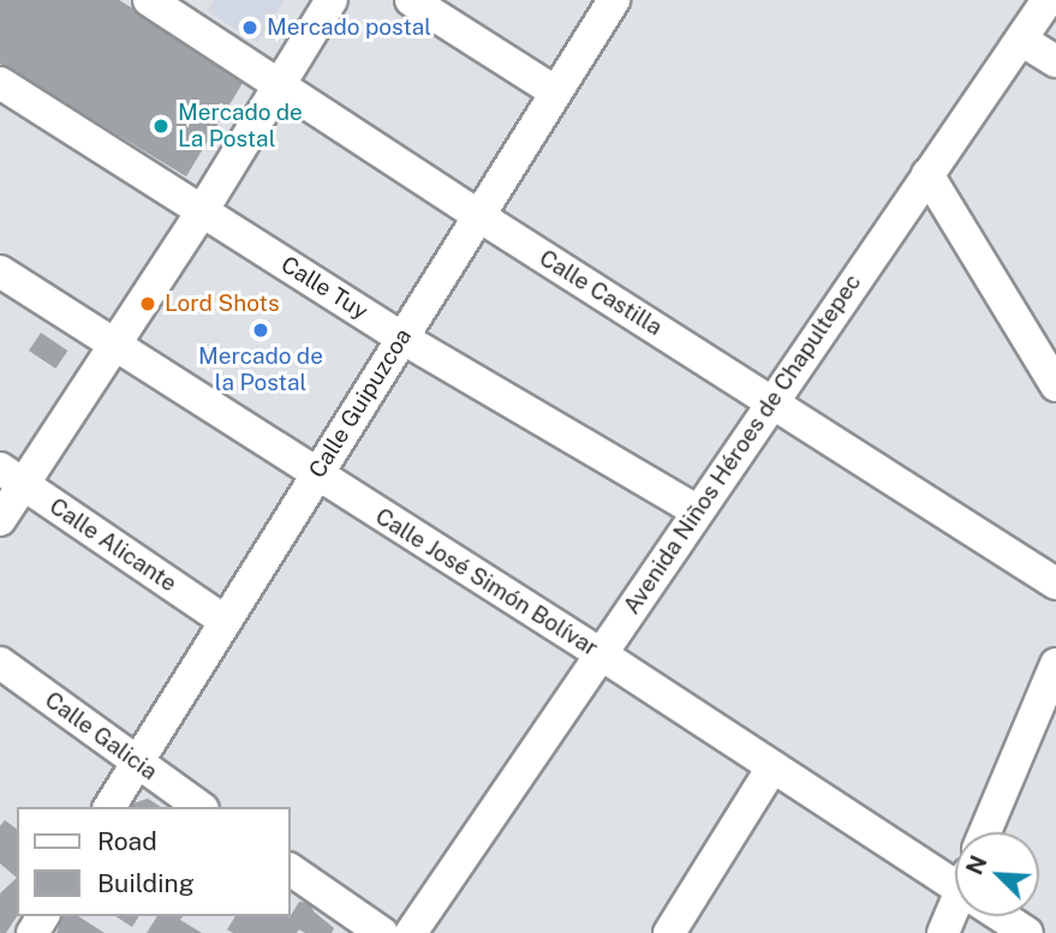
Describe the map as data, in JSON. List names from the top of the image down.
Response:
{
  "streets": {
    "street": [
      "Calle Tuy",
      "Calle Castilla",
      "Calle Guipuzcoa",
      "Avenida Niños Héroes de Chapultepec",
      "Calle Alicante",
      "Calle José Simón Bolívar",
      "Calle Galicia"
    ]
  },
  "crossings": [
    ["Calle Tuy", "Calle Guipuzcoa"],
    ["Calle Tuy", "Avenida Niños Héroes de Chapultepec"],
    ["Calle Castilla", "Calle Guipuzcoa"],
    ["Calle Castilla", "Avenida Niños Héroes de Chapultepec"],
    ["Calle Guipuzcoa", "Calle Alicante"],
    ["Calle Guipuzcoa", "Calle José Simón Bolívar"],
    ["Calle Guipuzcoa", "Calle Galicia"],
    ["Avenida Niños Héroes de Chapultepec", "Calle José Simón Bolívar"]
  ],
  "places": [
    "Mercado postal",
    "Mercado de La Postal",
    "Lord Shots",
    "Mercado de la Postal"
  ],
  "legend": ["Road", "Building"],
  "north": "top left"
}
